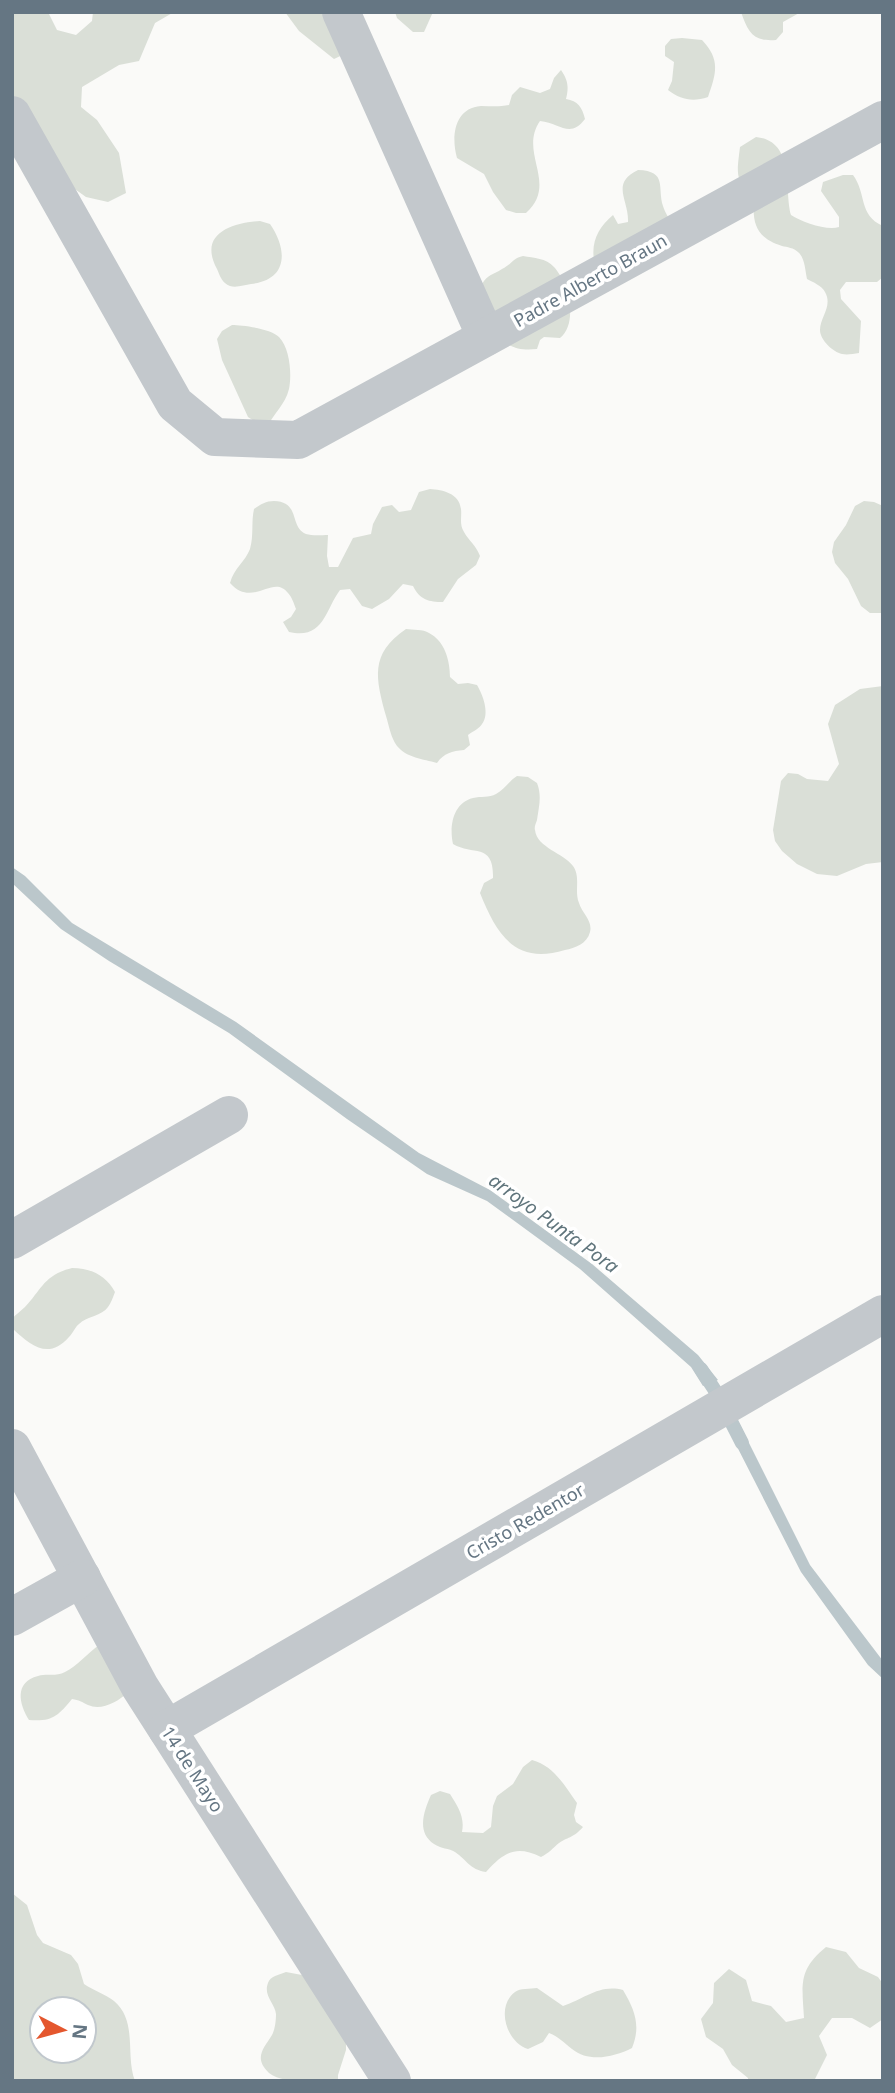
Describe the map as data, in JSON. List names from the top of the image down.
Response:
{
  "streets": {
    "street": ["Padre Alberto Braun", "Cristo Redentor", "14 de Mayo"]
  },
  "crossings": [
    ["Cristo Redentor", "14 de Mayo"]
  ],
  "water": ["arroyo Punta Pora"],
  "north": "right"
}
